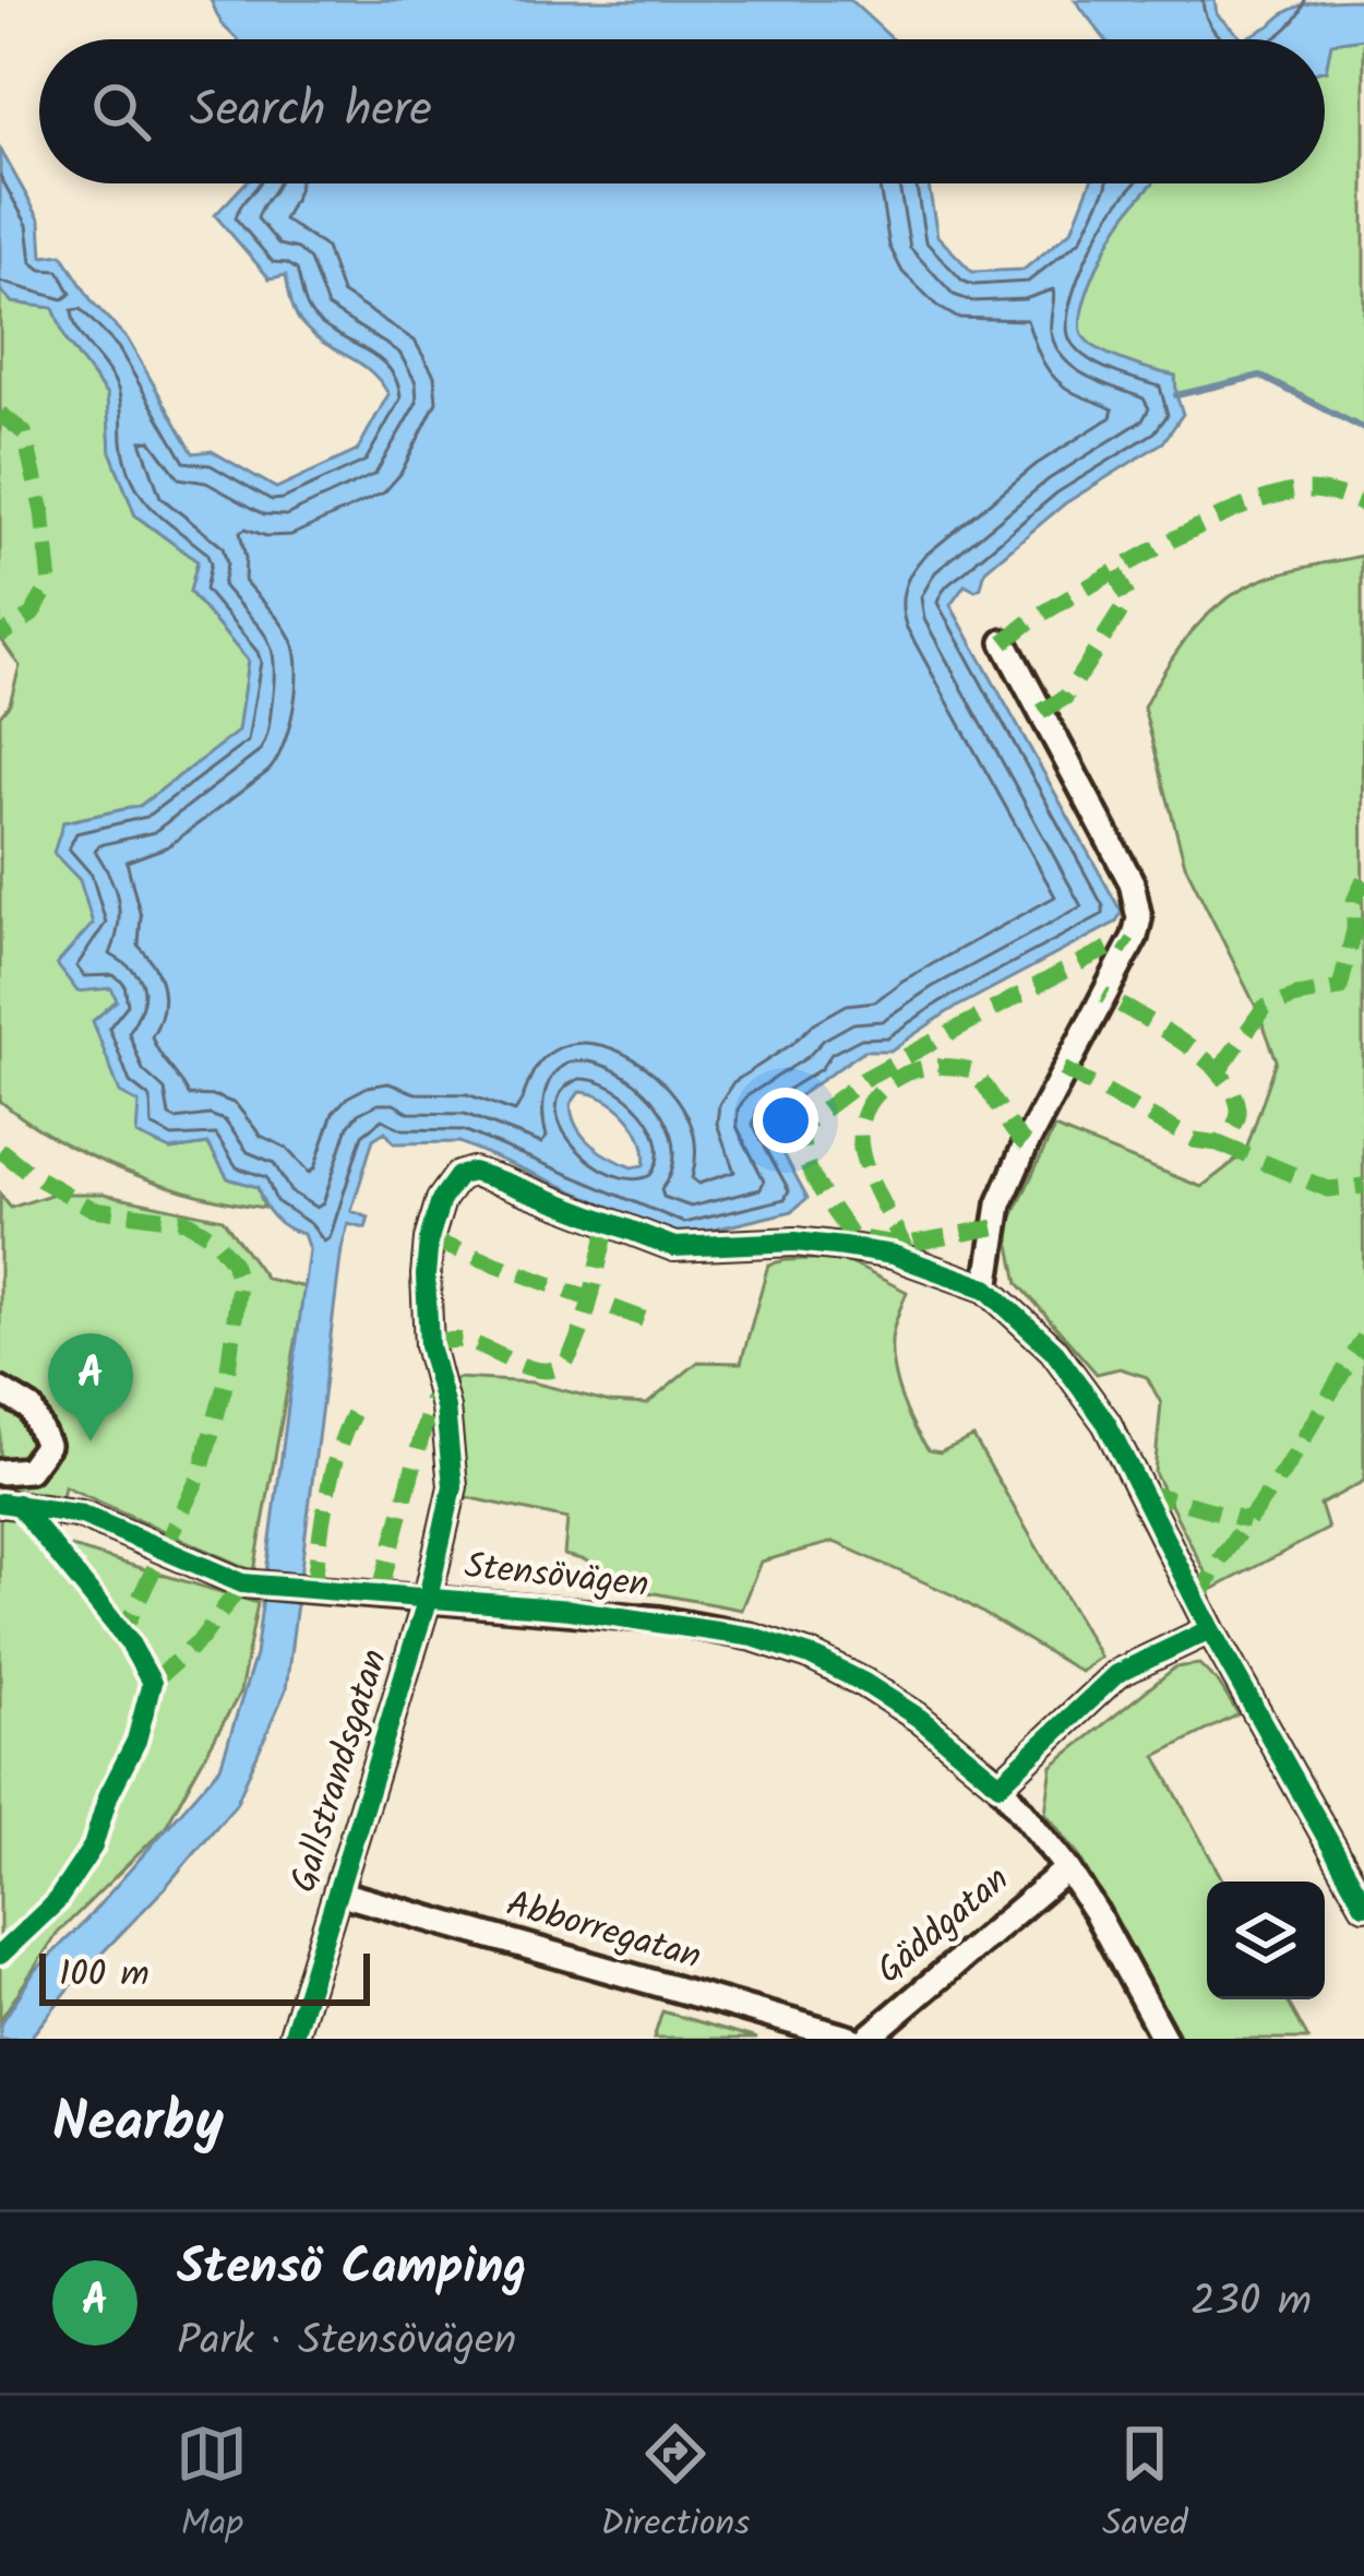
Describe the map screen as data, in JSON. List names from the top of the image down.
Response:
{
  "streets": {
    "street": [
      "Stensövägen",
      "Gallstrandsgatan",
      "Gäddgatan",
      "Abborregatan"
    ]
  },
  "crossings": [
    ["Stensövägen", "Gallstrandsgatan"],
    ["Stensövägen", "Gäddgatan"],
    ["Gallstrandsgatan", "Abborregatan"]
  ],
  "scale_bar": "100 m",
  "page": {
    "search": "Search here",
    "pins": "A",
    "scale": "100 m",
    "heading": "Nearby",
    "list": [
      {
        "mark": "A",
        "name": "Stensö Camping",
        "note": "Park · Stensövägen",
        "value": "230 m"
      }
    ],
    "nav": ["Map", "Directions", "Saved"]
  }
}
